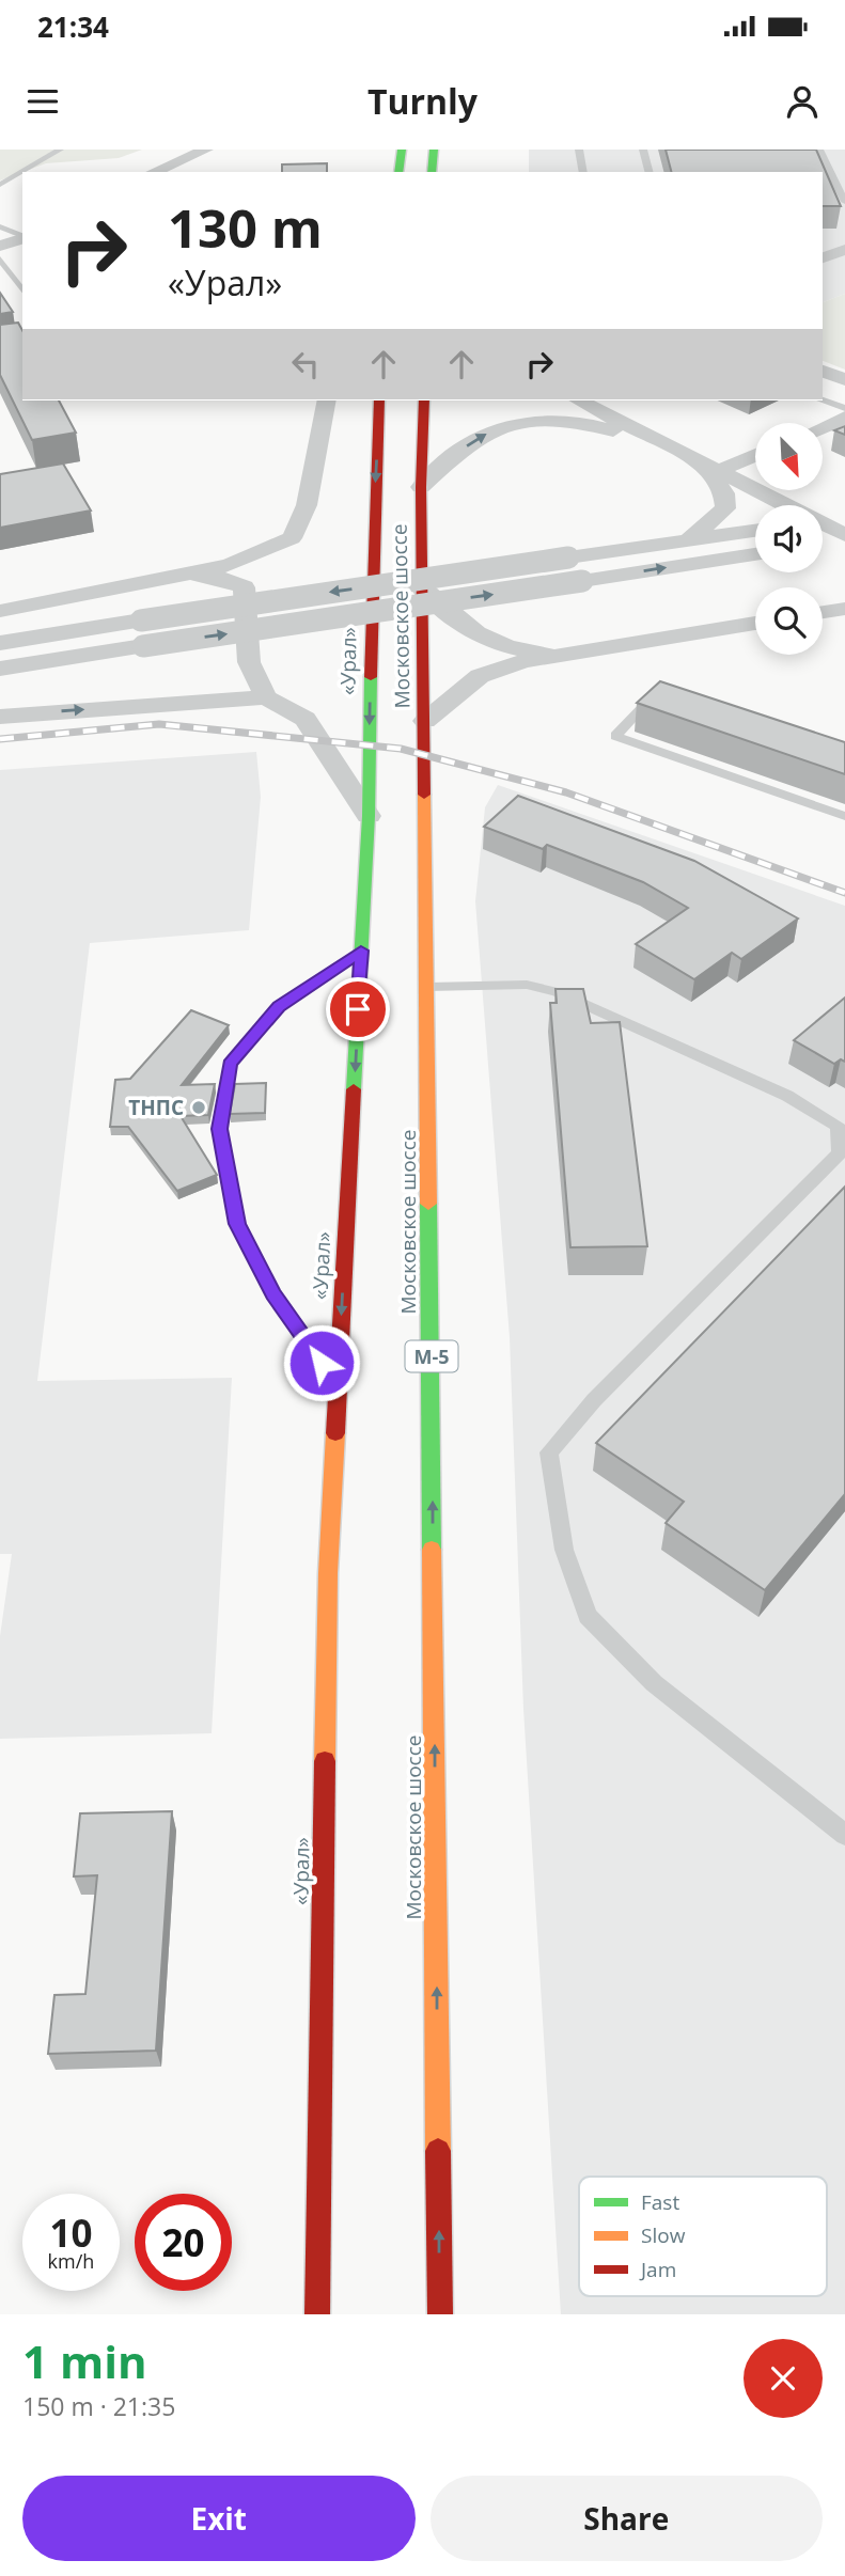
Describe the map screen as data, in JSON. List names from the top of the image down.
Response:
{
  "streets": {
    "highway": ["Московское шоссе", "«Урал»", "М-5"]
  },
  "one_way": ["Московское шоссе", "«Урал»"],
  "places": ["ТНПС"],
  "legend": ["Fast", "Slow", "Jam"],
  "north": "bottom right",
  "page": {
    "status": "21:34",
    "header": "Turnly",
    "turn": ["130 m", "«Урал»"],
    "speed": "10 km/h",
    "limit": "20",
    "heading": ["1 min", "150 m · 21:35"],
    "buttons": ["Exit", "Share"]
  }
}
